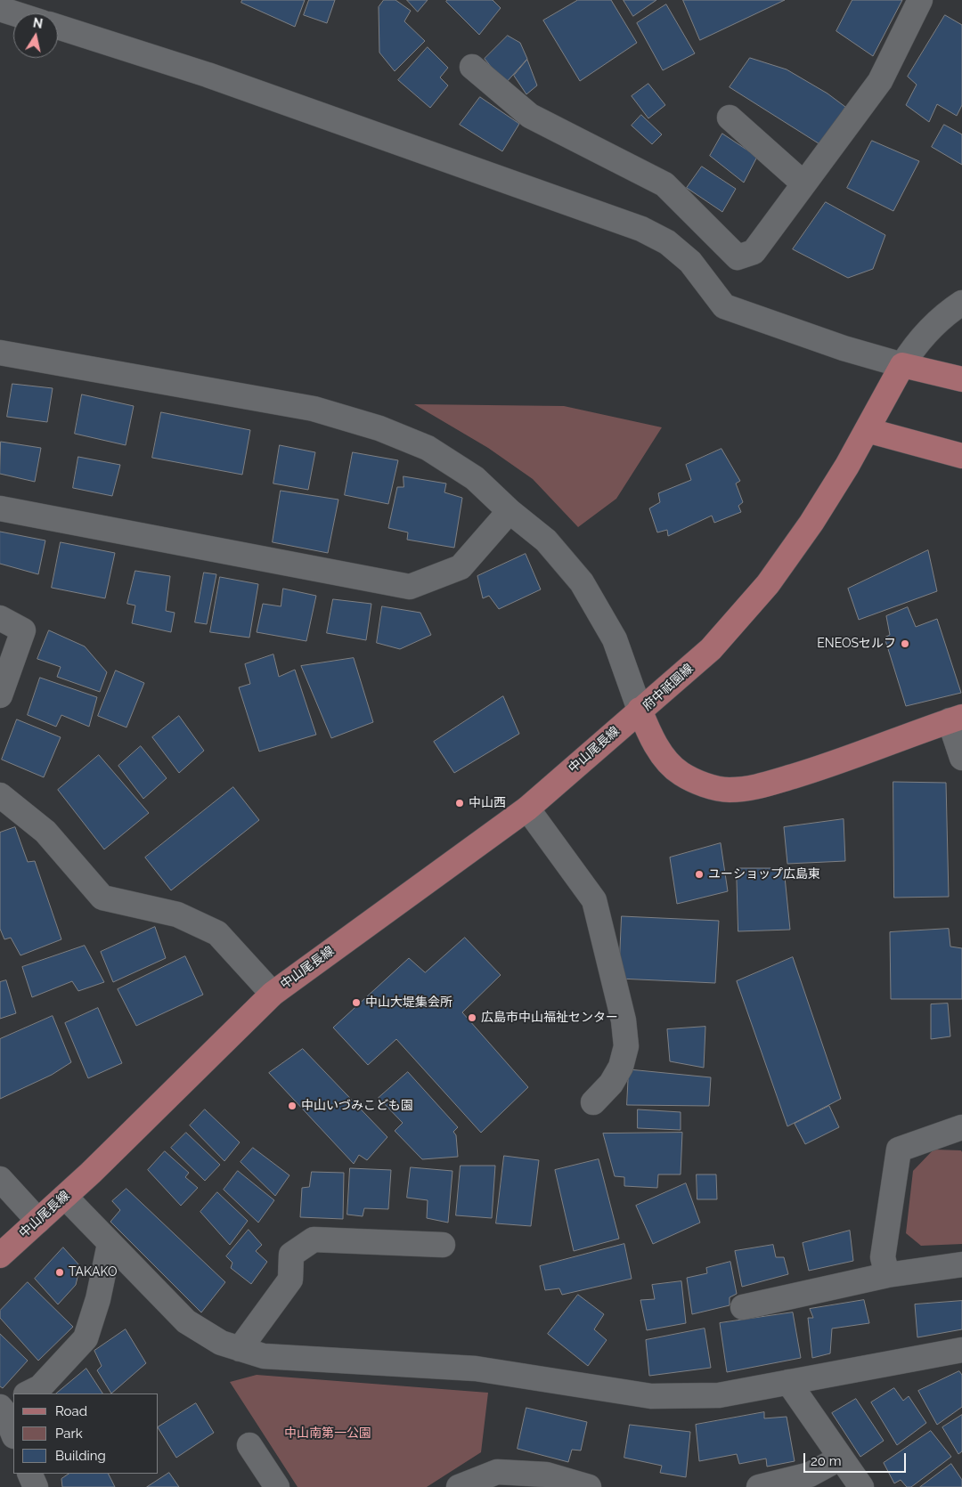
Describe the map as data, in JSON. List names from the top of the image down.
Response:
{
  "streets": {
    "main road": ["府中祇園線", "中山尾長線"]
  },
  "crossings": [
    ["府中祇園線", "中山尾長線"]
  ],
  "parks": ["中山南第一公園"],
  "places": [
    "ENEOSセルフ",
    "中山西",
    "ユーショップ広島東",
    "中山大堤集会所",
    "広島市中山福祉センター",
    "中山いづみこども園",
    "TAKAKO"
  ],
  "legend": ["Road", "Park", "Building"],
  "scale_bar": "20 m",
  "north": "top"
}
